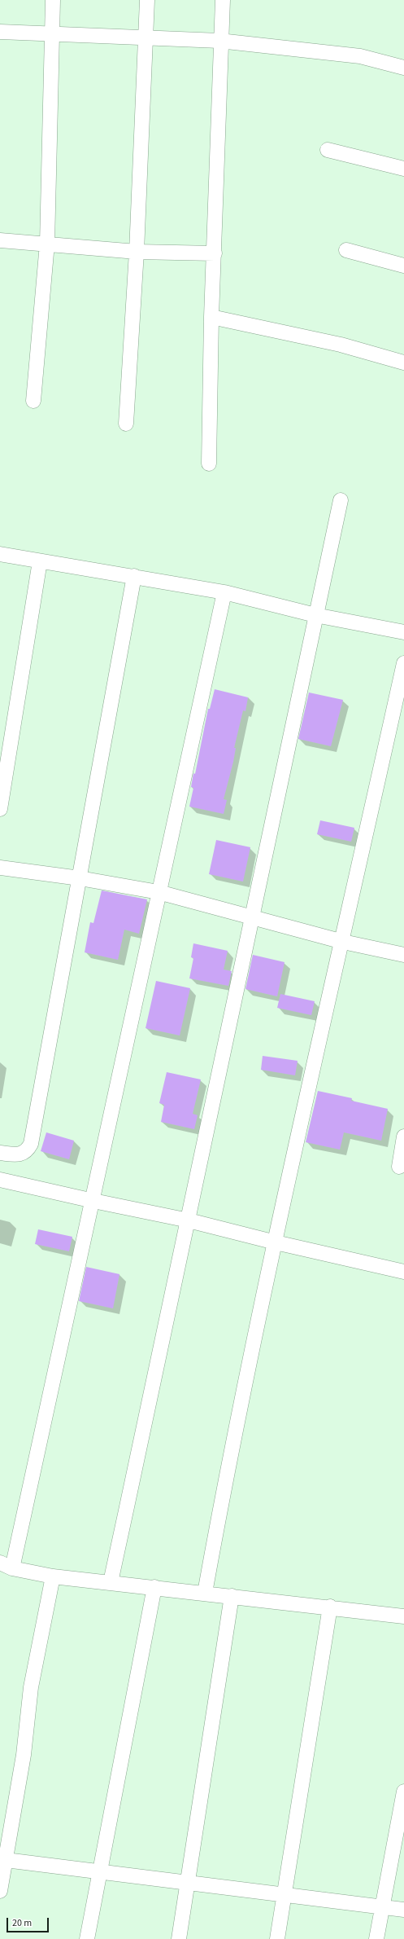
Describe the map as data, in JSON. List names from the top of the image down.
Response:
{
  "scale_bar": "20 m"
}
